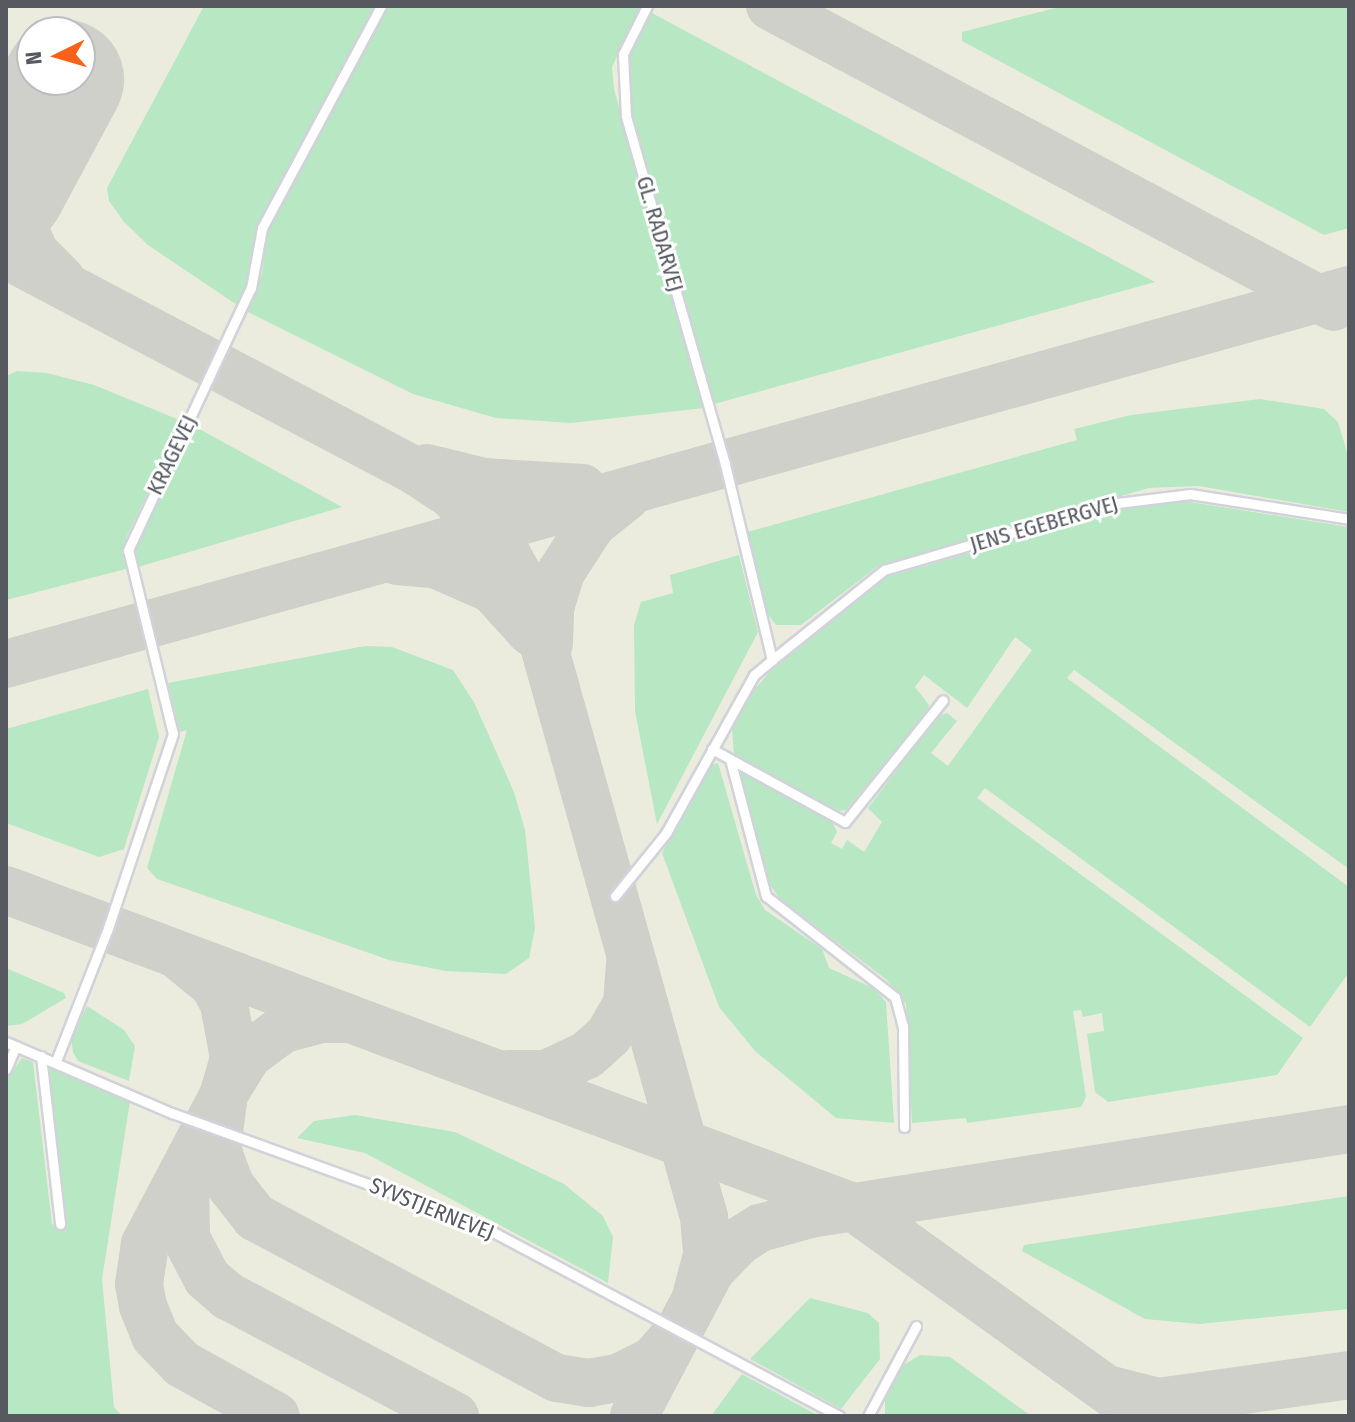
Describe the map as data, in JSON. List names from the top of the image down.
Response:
{
  "streets": {
    "lane": [
      "GL. RADARVEJ",
      "KRAGEVEJ",
      "JENS EGEBERGVEJ",
      "SYVSTJERNEVEJ"
    ]
  },
  "crossings": [
    ["GL. RADARVEJ", "JENS EGEBERGVEJ"],
    ["KRAGEVEJ", "SYVSTJERNEVEJ"]
  ],
  "north": "left"
}
